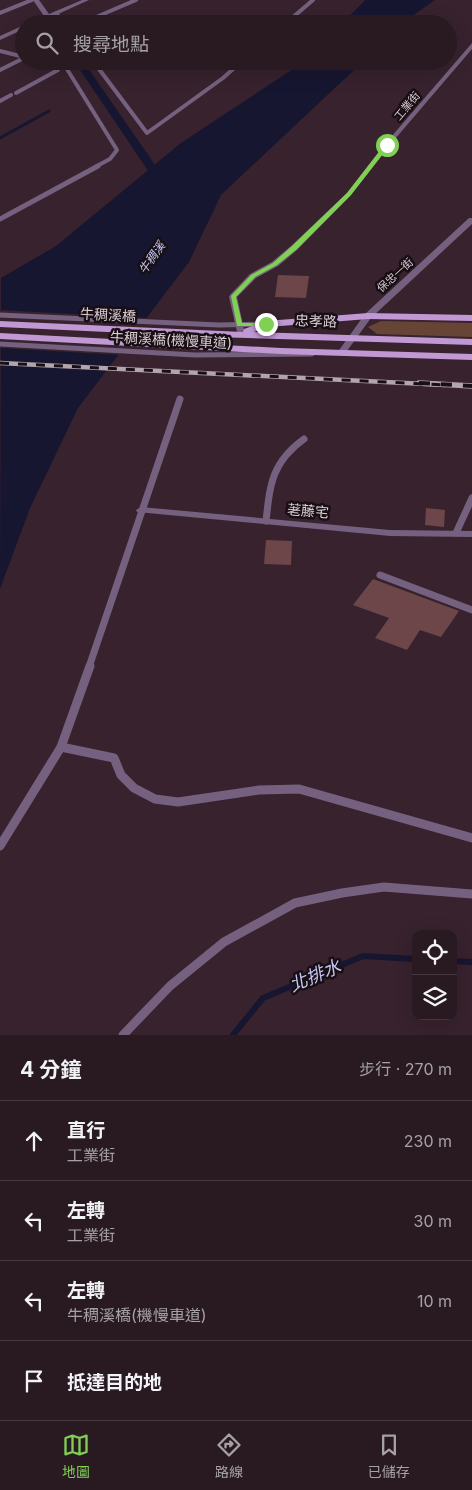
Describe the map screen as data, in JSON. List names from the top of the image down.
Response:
{
  "streets": {
    "main road": ["牛稠溪橋", "忠孝路"],
    "street": ["工業街", "保忠一街", "荖藤宅"],
    "lane": ["牛稠溪橋(機慢車道)"]
  },
  "crossings": [
    ["工業街", "牛稠溪橋"],
    ["工業街", "忠孝路"],
    ["保忠一街", "忠孝路"],
    ["牛稠溪橋", "忠孝路"],
    ["牛稠溪橋", "牛稠溪橋(機慢車道)"]
  ],
  "water": ["牛稠溪", "北排水"],
  "page": {
    "search": "搜尋地點",
    "heading": ["4 分鐘", "步行 · 270 m"],
    "list": [
      ["直行", "工業街", "230 m"],
      ["左轉", "工業街", "30 m"],
      ["左轉", "牛稠溪橋(機慢車道)", "10 m"],
      "抵達目的地"
    ],
    "nav": ["地圖", "路線", "已儲存"]
  }
}
